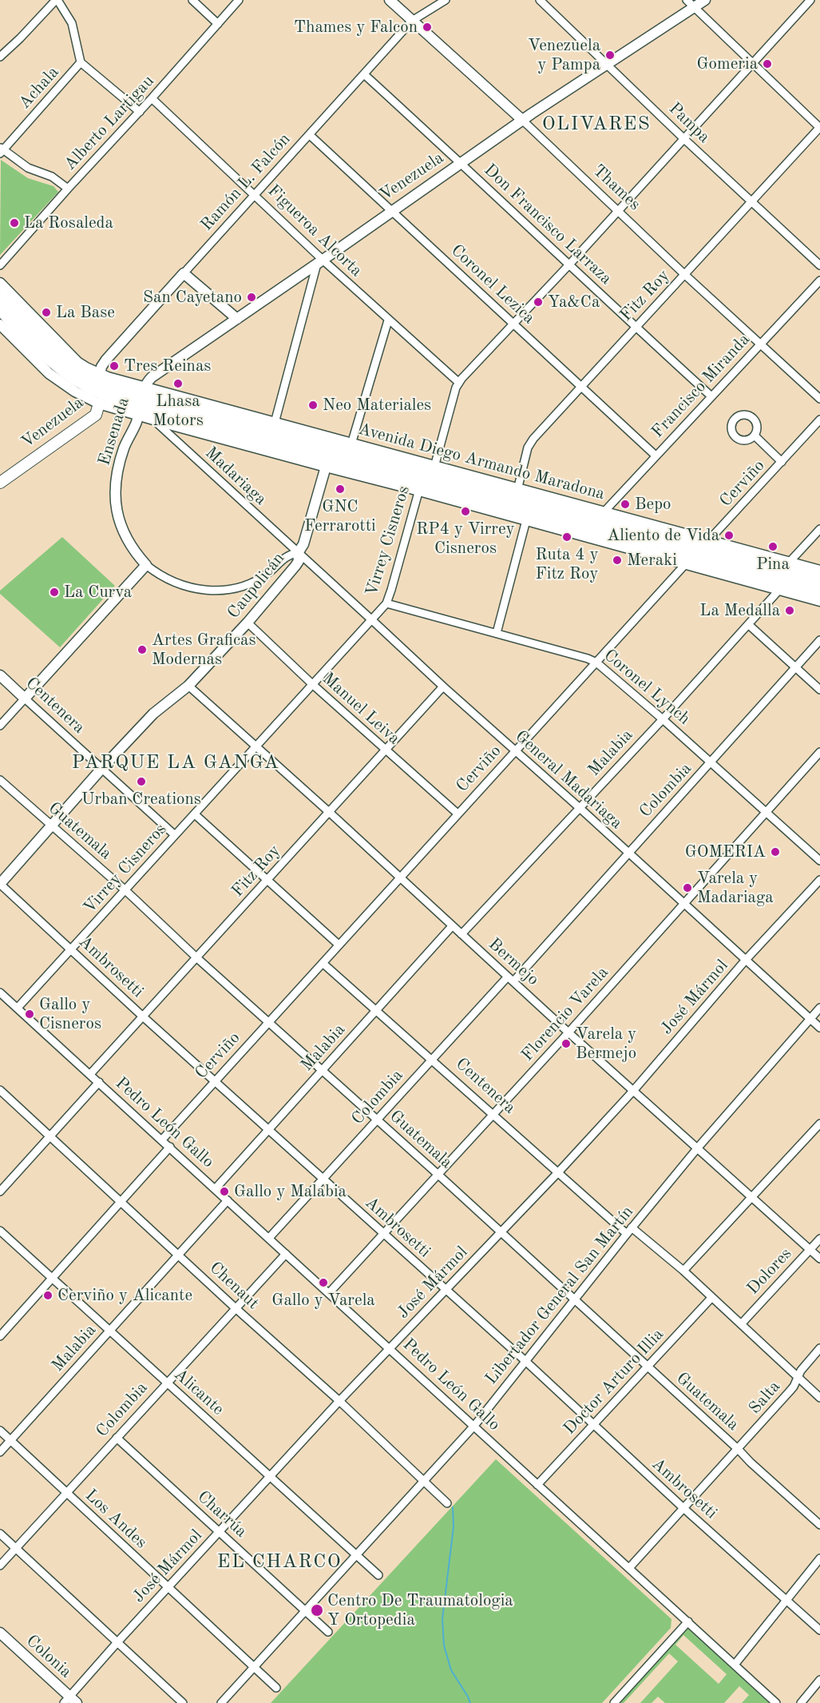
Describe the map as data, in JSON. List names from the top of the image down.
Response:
{
  "streets": {
    "main road": ["Venezuela", "Avenida Diego Armando Maradona"],
    "street": [
      "Achala",
      "Alberto Lartigau",
      "Pampa",
      "Ramón L. Falcón",
      "Thames",
      "Don Francisco Larraza",
      "Figueroa Alcorta",
      "Coronel Lezica",
      "Fitz Roy",
      "Francisco Miranda",
      "Ensenada",
      "Madariaga",
      "Cerviño",
      "Virrey Cisneros",
      "Caupolicán",
      "Coronel Lynch",
      "Centenera",
      "Manuel Leiva",
      "Malabia",
      "General Madariaga",
      "Colombia",
      "Guatemala",
      "Bermejo",
      "Ambrosetti",
      "José Mármol",
      "Florencio Varela",
      "Pedro León Gallo",
      "Dolores",
      "Chenaut",
      "Libertador General San Martín",
      "Doctor Arturo Illia",
      "Alicante",
      "Salta",
      "Charrúa",
      "Los Andes",
      "Colonia"
    ]
  },
  "crossings": [
    ["Alberto Lartigau", "Figueroa Alcorta"],
    ["Pampa", "Venezuela"],
    ["Pampa", "Fitz Roy"],
    ["Pampa", "Virrey Cisneros"],
    ["Venezuela", "Ramón L. Falcón"],
    ["Venezuela", "Thames"],
    ["Venezuela", "Don Francisco Larraza"],
    ["Venezuela", "Figueroa Alcorta"],
    ["Venezuela", "Coronel Lezica"],
    ["Venezuela", "Ensenada"],
    ["Venezuela", "Avenida Diego Armando Maradona"],
    ["Ramón L. Falcón", "Thames"],
    ["Ramón L. Falcón", "Don Francisco Larraza"],
    ["Ramón L. Falcón", "Figueroa Alcorta"],
    ["Ramón L. Falcón", "Coronel Lezica"],
    ["Ramón L. Falcón", "Avenida Diego Armando Maradona"],
    ["Thames", "Fitz Roy"],
    ["Thames", "Francisco Miranda"],
    ["Thames", "Virrey Cisneros"],
    ["Don Francisco Larraza", "Fitz Roy"],
    ["Don Francisco Larraza", "Francisco Miranda"],
    ["Don Francisco Larraza", "Virrey Cisneros"],
    ["Figueroa Alcorta", "Virrey Cisneros"],
    ["Coronel Lezica", "Fitz Roy"],
    ["Coronel Lezica", "Francisco Miranda"],
    ["Coronel Lezica", "Virrey Cisneros"],
    ["Fitz Roy", "Avenida Diego Armando Maradona"],
    ["Fitz Roy", "Manuel Leiva"],
    ["Fitz Roy", "General Madariaga"],
    ["Fitz Roy", "Guatemala"],
    ["Fitz Roy", "Bermejo"],
    ["Fitz Roy", "Ambrosetti"],
    ["Fitz Roy", "Pedro León Gallo"],
    ["Francisco Miranda", "Avenida Diego Armando Maradona"],
    ["Ensenada", "Avenida Diego Armando Maradona"],
    ["Ensenada", "Madariaga"],
    ["Ensenada", "Caupolicán"],
    ["Ensenada", "General Madariaga"],
    ["Avenida Diego Armando Maradona", "Madariaga"],
    ["Avenida Diego Armando Maradona", "Cerviño"],
    ["Avenida Diego Armando Maradona", "Virrey Cisneros"],
    ["Avenida Diego Armando Maradona", "Caupolicán"],
    ["Avenida Diego Armando Maradona", "Malabia"],
    ["Madariaga", "Caupolicán"],
    ["Madariaga", "General Madariaga"],
    ["Cerviño", "Coronel Lynch"],
    ["Cerviño", "Centenera"],
    ["Cerviño", "Manuel Leiva"],
    ["Cerviño", "General Madariaga"],
    ["Cerviño", "Guatemala"],
    ["Cerviño", "Bermejo"],
    ["Cerviño", "Ambrosetti"],
    ["Cerviño", "Pedro León Gallo"],
    ["Virrey Cisneros", "Coronel Lynch"],
    ["Virrey Cisneros", "Centenera"],
    ["Virrey Cisneros", "Manuel Leiva"],
    ["Virrey Cisneros", "General Madariaga"],
    ["Virrey Cisneros", "Guatemala"],
    ["Virrey Cisneros", "Bermejo"],
    ["Virrey Cisneros", "Ambrosetti"],
    ["Virrey Cisneros", "Pedro León Gallo"],
    ["Caupolicán", "Centenera"],
    ["Caupolicán", "Manuel Leiva"],
    ["Caupolicán", "General Madariaga"],
    ["Caupolicán", "Guatemala"],
    ["Caupolicán", "Bermejo"],
    ["Caupolicán", "Ambrosetti"],
    ["Coronel Lynch", "Malabia"],
    ["Coronel Lynch", "Colombia"],
    ["Coronel Lynch", "Florencio Varela"],
    ["Centenera", "Malabia"],
    ["Centenera", "Colombia"],
    ["Centenera", "José Mármol"],
    ["Centenera", "Florencio Varela"],
    ["Centenera", "Dolores"],
    ["Centenera", "Libertador General San Martín"],
    ["Centenera", "Doctor Arturo Illia"],
    ["Centenera", "Salta"],
    ["Malabia", "General Madariaga"],
    ["Malabia", "Guatemala"],
    ["Malabia", "Bermejo"],
    ["Malabia", "Ambrosetti"],
    ["Malabia", "Pedro León Gallo"],
    ["Malabia", "Chenaut"],
    ["Malabia", "Alicante"],
    ["Malabia", "Los Andes"],
    ["General Madariaga", "Colombia"],
    ["General Madariaga", "José Mármol"],
    ["General Madariaga", "Florencio Varela"],
    ["General Madariaga", "Libertador General San Martín"],
    ["Colombia", "Guatemala"],
    ["Colombia", "Bermejo"],
    ["Colombia", "Ambrosetti"],
    ["Colombia", "Pedro León Gallo"],
    ["Colombia", "Chenaut"],
    ["Colombia", "Alicante"],
    ["Colombia", "Charrúa"],
    ["Colombia", "Los Andes"],
    ["Guatemala", "José Mármol"],
    ["Guatemala", "Florencio Varela"],
    ["Guatemala", "Libertador General San Martín"],
    ["Guatemala", "Doctor Arturo Illia"],
    ["Guatemala", "Salta"],
    ["Bermejo", "José Mármol"],
    ["Bermejo", "Florencio Varela"],
    ["Bermejo", "Dolores"],
    ["Bermejo", "Libertador General San Martín"],
    ["Ambrosetti", "José Mármol"],
    ["Ambrosetti", "Florencio Varela"],
    ["Ambrosetti", "Libertador General San Martín"],
    ["Ambrosetti", "Doctor Arturo Illia"],
    ["Ambrosetti", "Salta"],
    ["José Mármol", "Pedro León Gallo"],
    ["José Mármol", "Chenaut"],
    ["José Mármol", "Alicante"],
    ["José Mármol", "Charrúa"],
    ["José Mármol", "Los Andes"],
    ["José Mármol", "Colonia"],
    ["Florencio Varela", "Pedro León Gallo"],
    ["Pedro León Gallo", "Libertador General San Martín"],
    ["Pedro León Gallo", "Doctor Arturo Illia"],
    ["Pedro León Gallo", "Salta"],
    ["Chenaut", "Libertador General San Martín"],
    ["Libertador General San Martín", "Alicante"],
    ["Libertador General San Martín", "Charrúa"],
    ["Libertador General San Martín", "Los Andes"]
  ],
  "districts": ["OLIVARES", "PARQUE LA GANGA", "EL CHARCO"],
  "places": [
    "Thames y Falcon",
    "Venezuela y Pampa",
    "Gomeria",
    "La Rosaleda",
    "San Cayetano",
    "Ya&Ca",
    "La Base",
    "Tres Reinas",
    "Lhasa Motors",
    "Neo Materiales",
    "GNC Ferrarotti",
    "Bepo",
    "RP4 y Virrey Cisneros",
    "Aliento de Vida",
    "Ruta 4 y Fitz Roy",
    "Pina",
    "Meraki",
    "La Curva",
    "La Medalla",
    "Artes Graficas Modernas",
    "Urban Creations",
    "GOMERIA",
    "Varela y Madariaga",
    "Gallo y Cisneros",
    "Varela y Bermejo",
    "Gallo y Malabia",
    "Gallo y Varela",
    "Cerviño y Alicante",
    "Centro De Traumatologia Y Ortopedia"
  ]
}
